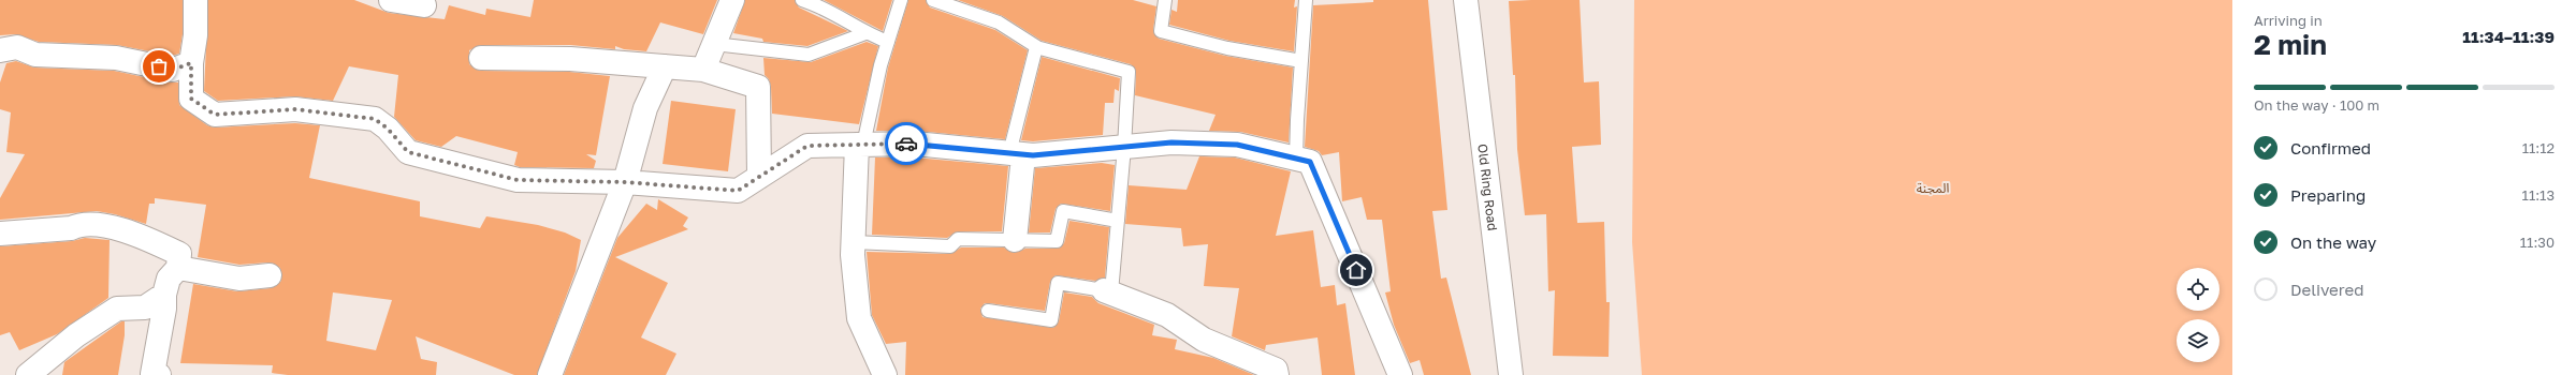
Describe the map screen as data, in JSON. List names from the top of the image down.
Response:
{
  "streets": {
    "street": ["Old Ring Road"]
  },
  "parks": ["المجنة"],
  "page": {
    "heading": ["2 min", "Arriving in", "11:34–11:39"],
    "bar": "On the way · 100 m",
    "list": [
      ["Confirmed", "11:12"],
      ["Preparing", "11:13"],
      ["On the way", "11:30"],
      "Delivered"
    ]
  }
}
